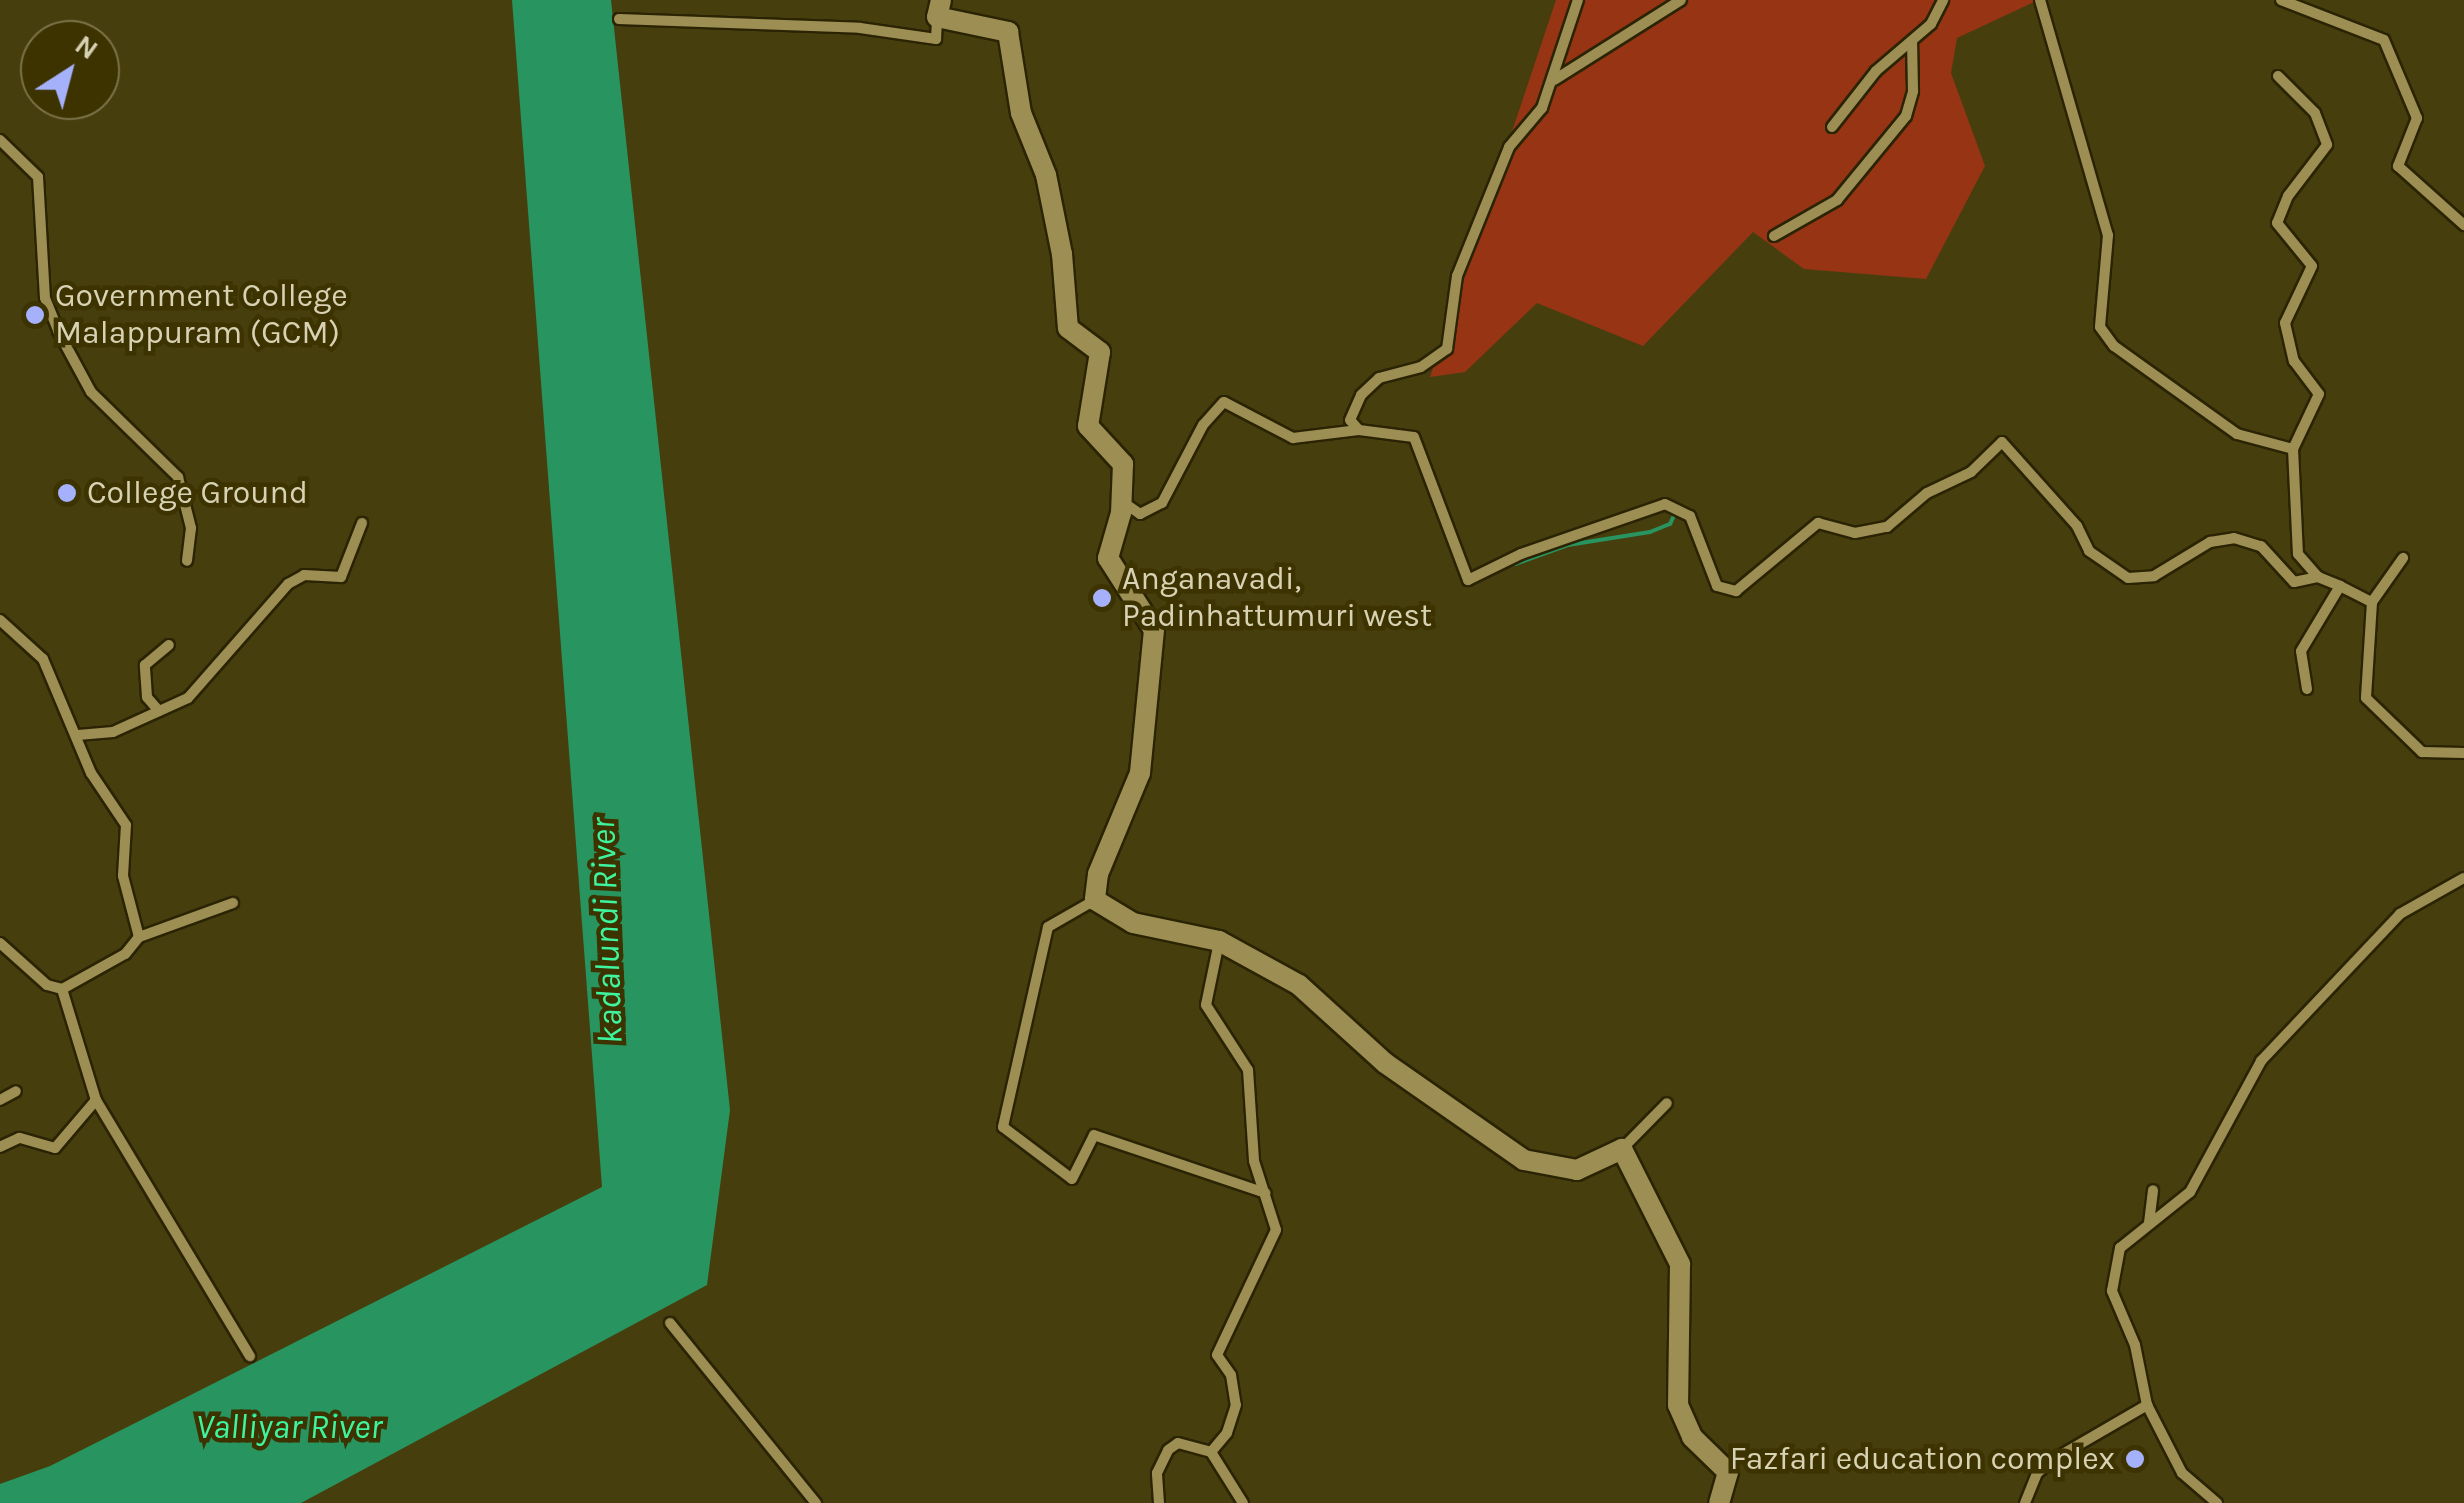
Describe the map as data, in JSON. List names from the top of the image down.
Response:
{
  "water": ["kadalundi River", "Valliyar River"],
  "places": [
    "Government College Malappuram (GCM)",
    "College Ground",
    "Anganavadi, Padinhattumuri west",
    "Fazfari education complex"
  ],
  "north": "top right"
}
